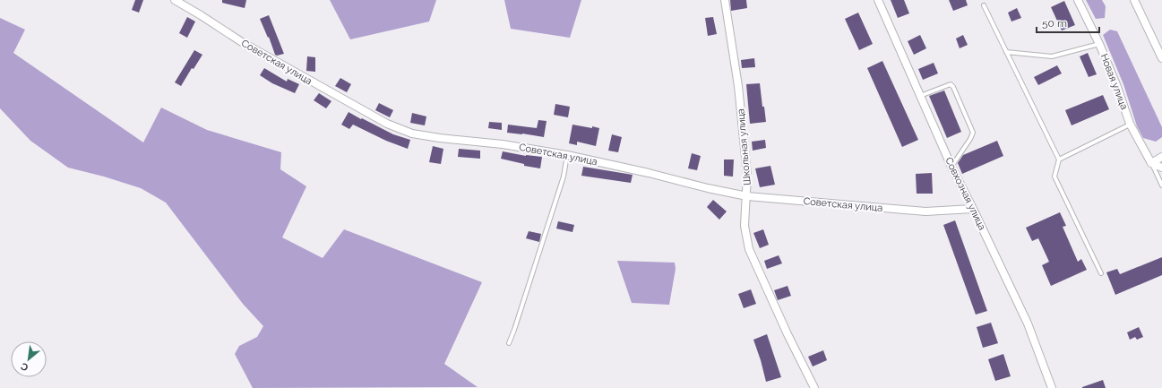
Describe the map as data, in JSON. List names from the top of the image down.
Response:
{
  "streets": {
    "street": [
      "Советская улица",
      "Новая улица",
      "Школьная улица",
      "Совхозная улица"
    ]
  },
  "crossings": [
    ["Советская улица", "Школьная улица"],
    ["Советская улица", "Совхозная улица"]
  ],
  "scale_bar": "50 m",
  "north": "bottom left"
}
